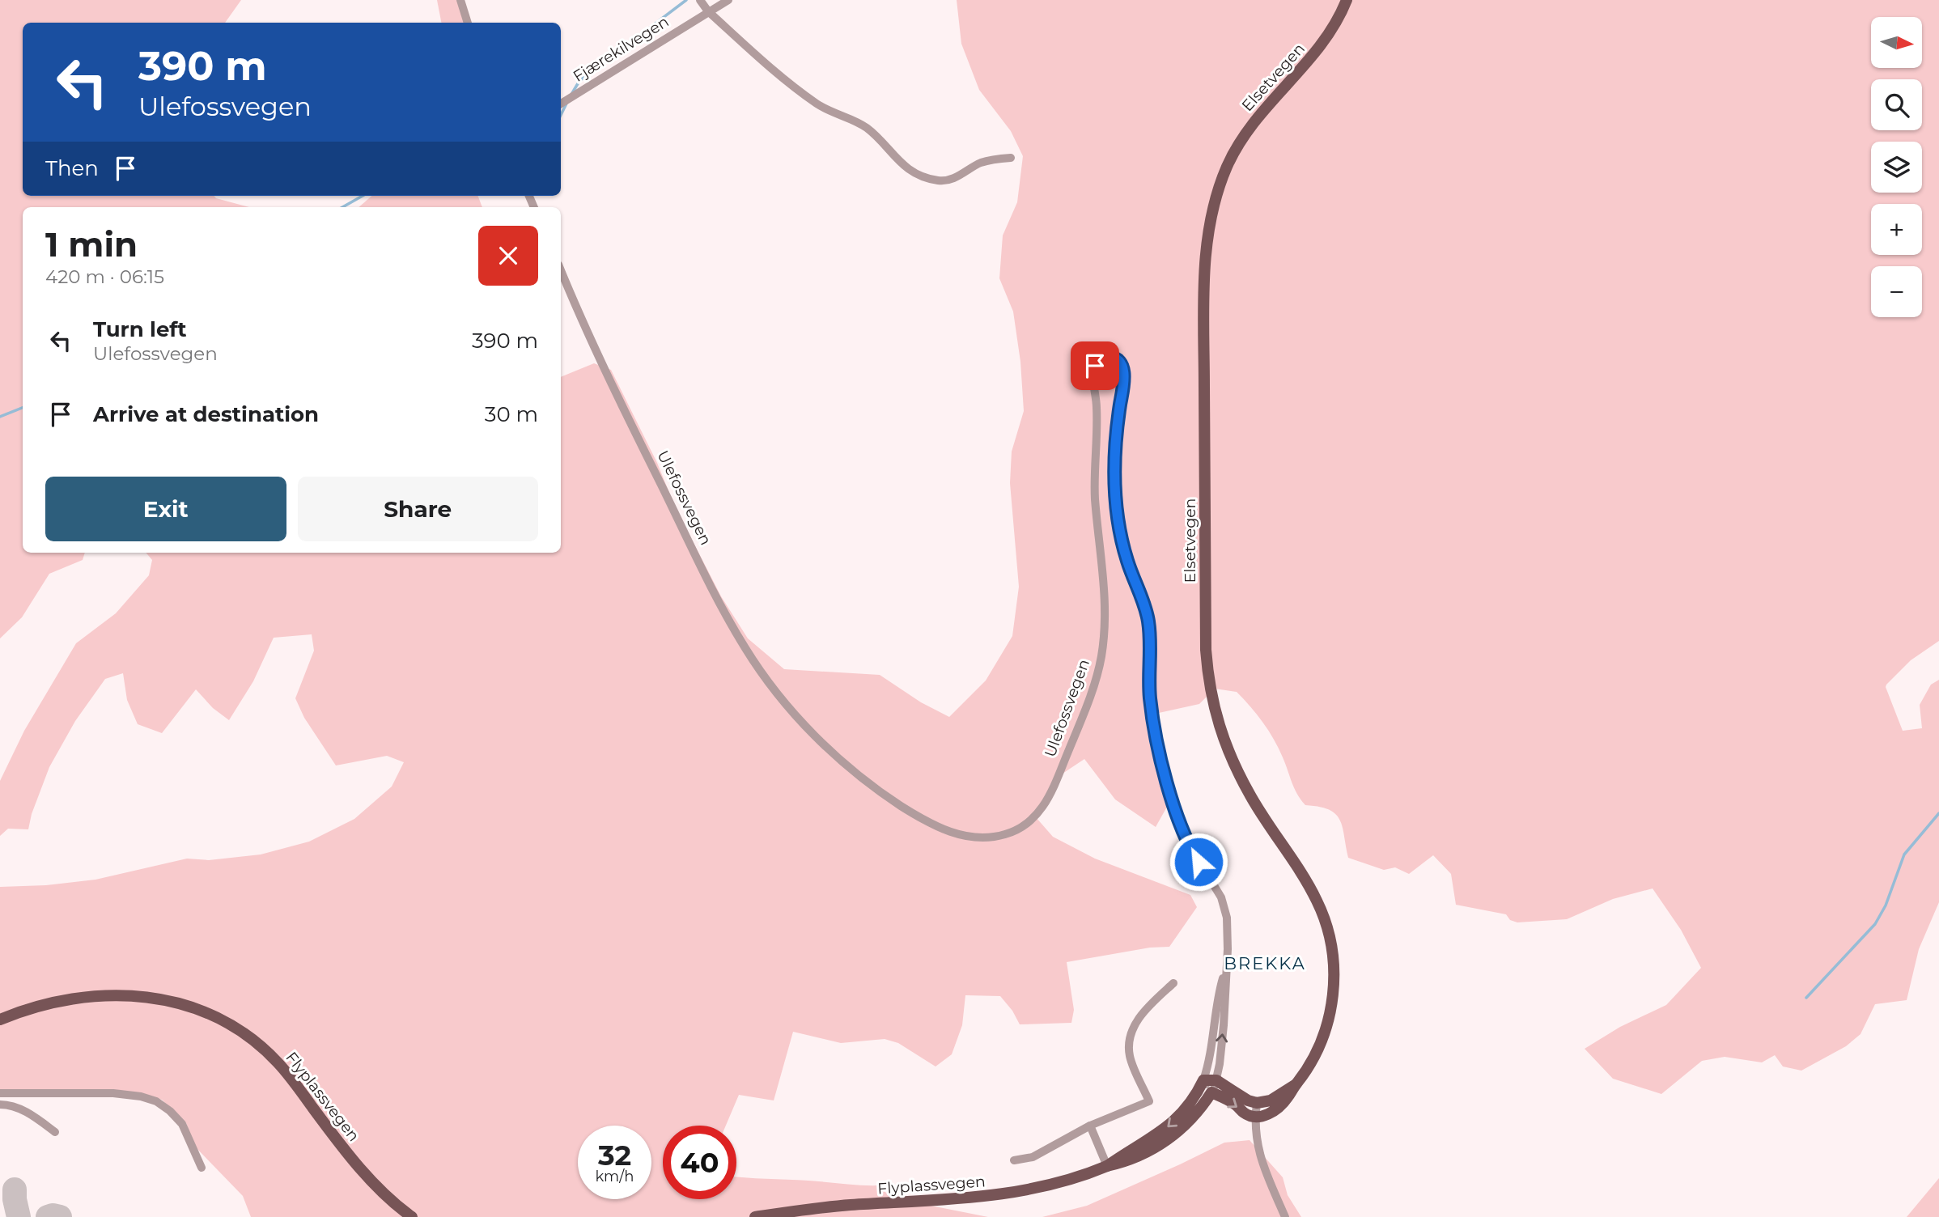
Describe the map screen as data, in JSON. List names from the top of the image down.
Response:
{
  "streets": {
    "main road": ["Elsetvegen", "Flyplassvegen"],
    "street": ["Fjærekilvegen", "Ulefossvegen"]
  },
  "crossings": [
    ["Ulefossvegen", "Flyplassvegen"]
  ],
  "districts": ["BREKKA"],
  "north": "right",
  "page": {
    "map_buttons": ["+", "−"],
    "turn": ["390 m", "Ulefossvegen"],
    "then": "Then",
    "heading": ["1 min", "420 m · 06:15"],
    "list": [
      {
        "name": "Turn left",
        "note": "Ulefossvegen",
        "value": "390 m"
      },
      {
        "name": "Arrive at destination",
        "value": "30 m"
      }
    ],
    "buttons": ["Exit", "Share"],
    "speed": "32 km/h",
    "limit": "40"
  }
}
